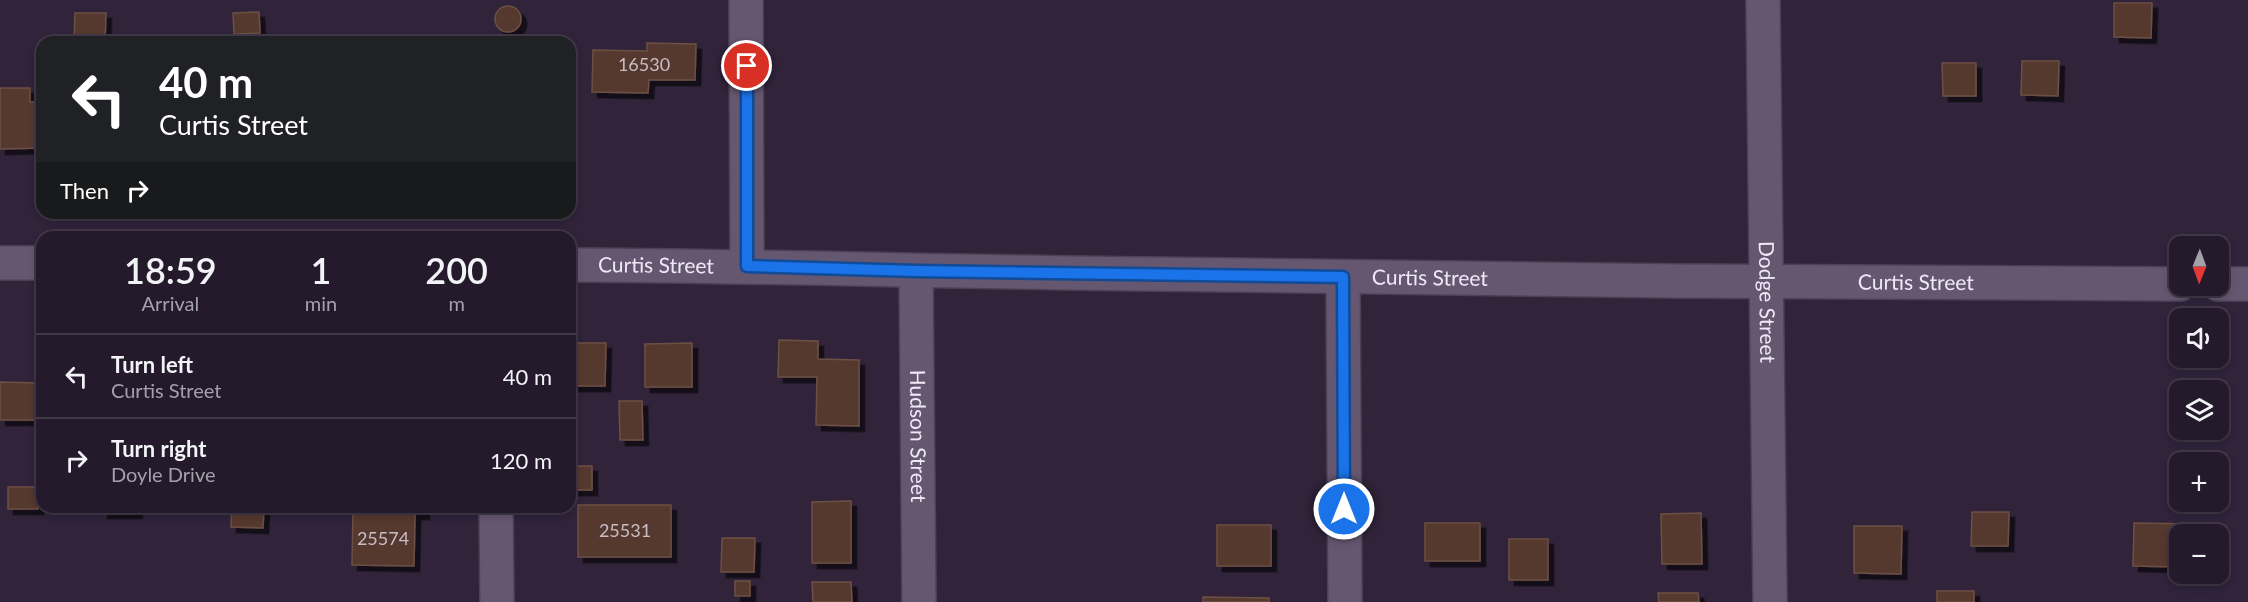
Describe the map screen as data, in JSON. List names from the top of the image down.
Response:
{
  "streets": {
    "street": ["Curtis Street", "Dodge Street", "Hudson Street"]
  },
  "crossings": [
    ["Curtis Street", "Dodge Street"],
    ["Curtis Street", "Hudson Street"]
  ],
  "house_numbers": ["16530", "25531", "25574"],
  "north": "bottom",
  "page": {
    "turn": ["40 m", "Curtis Street"],
    "then": "Then",
    "eta": [
      "18:59",
      "Arrival",
      "1",
      "min",
      "200",
      "m"
    ],
    "map_buttons": ["+", "−"],
    "list": [
      {
        "name": "Turn left",
        "note": "Curtis Street",
        "value": "40 m"
      },
      {
        "name": "Turn right",
        "note": "Doyle Drive",
        "value": "120 m"
      }
    ]
  }
}
